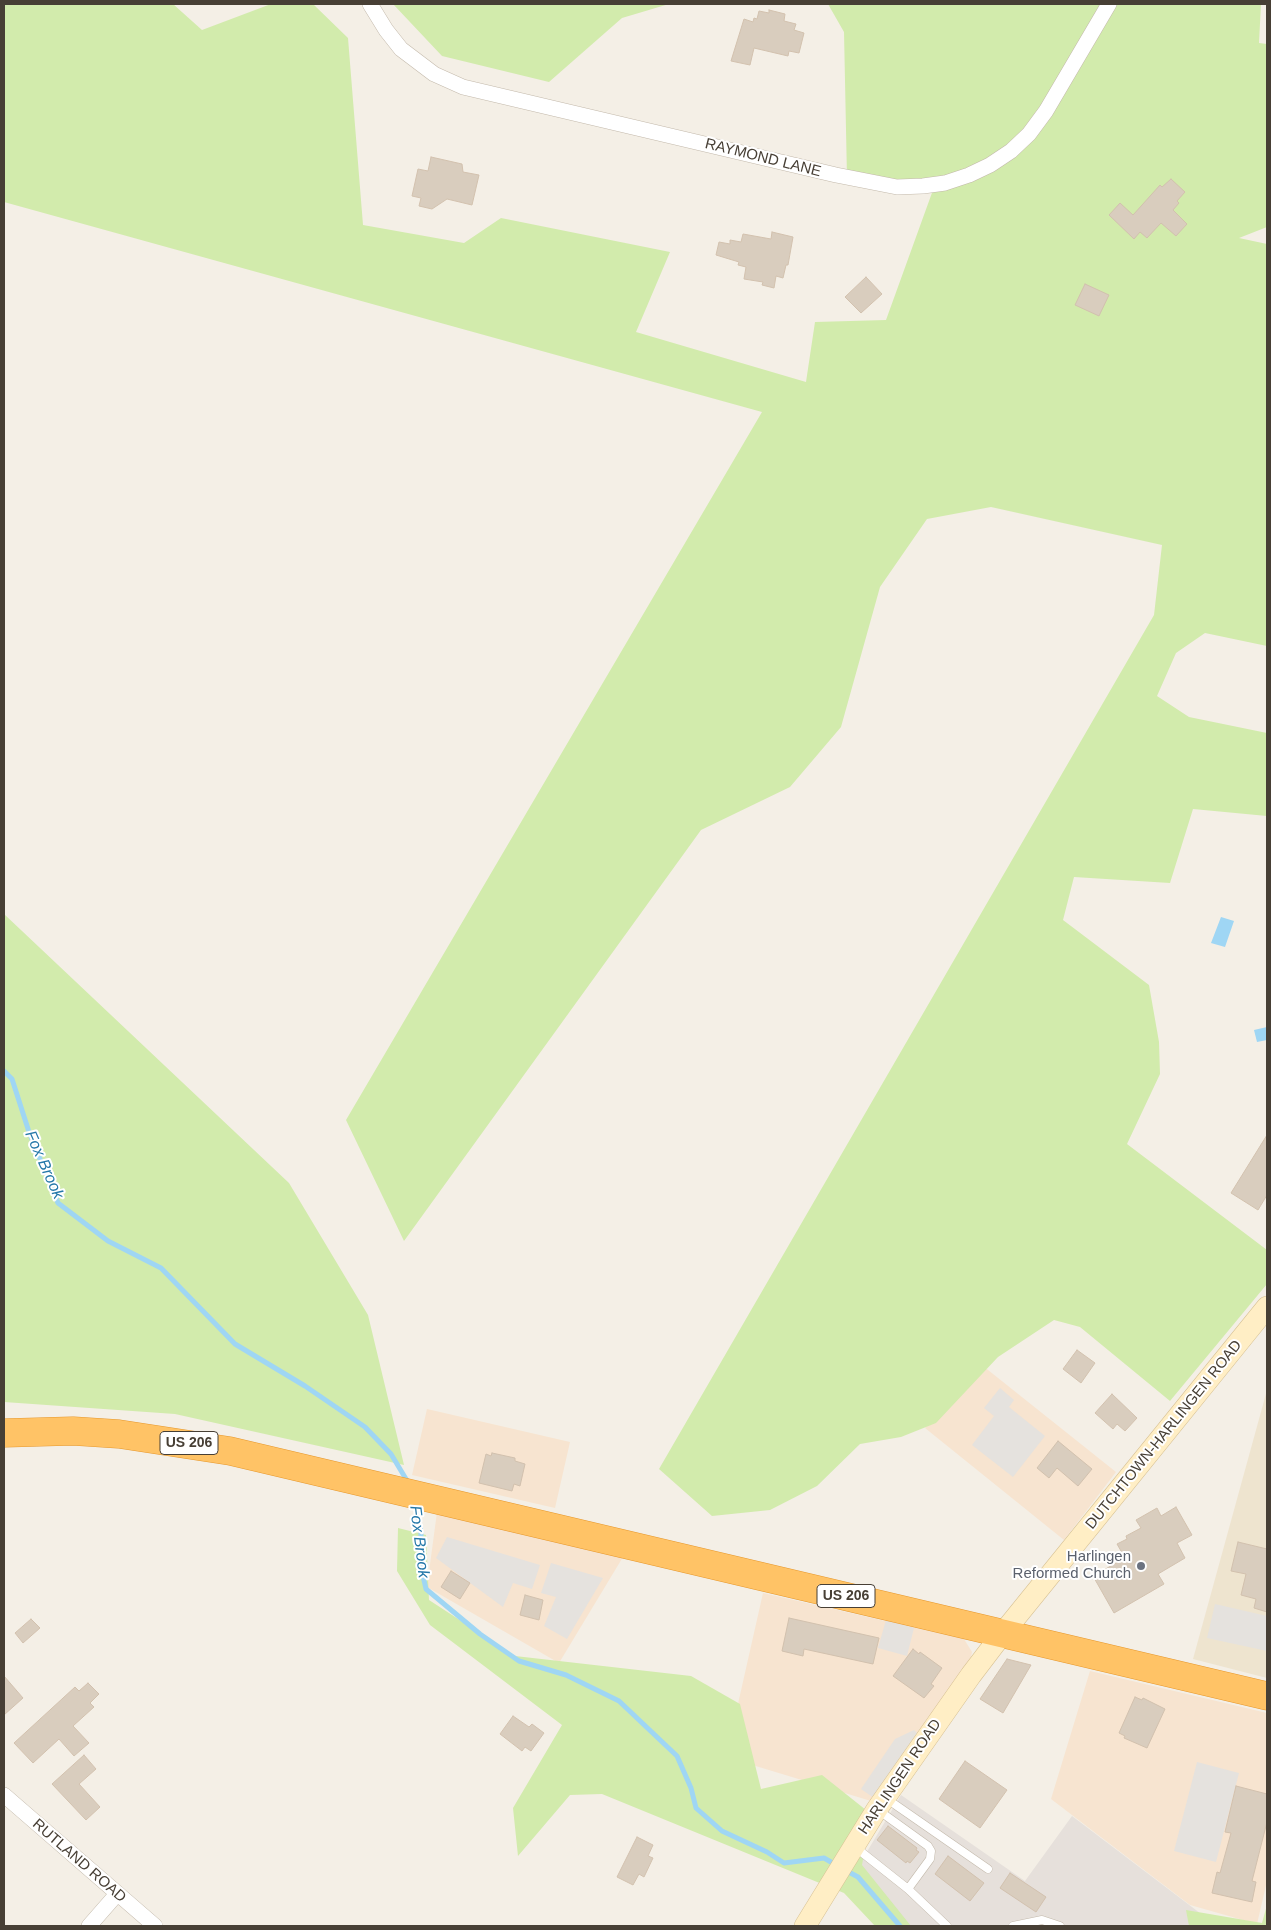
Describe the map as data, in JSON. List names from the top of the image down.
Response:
{
  "streets": {
    "highway": ["US 206"],
    "street": [
      "RAYMOND LANE",
      "DUTCHTOWN-HARLINGEN ROAD",
      "HARLINGEN ROAD",
      "RUTLAND ROAD"
    ]
  },
  "crossings": [
    ["DUTCHTOWN-HARLINGEN ROAD", "US 206"],
    ["DUTCHTOWN-HARLINGEN ROAD", "HARLINGEN ROAD"],
    ["US 206", "HARLINGEN ROAD"]
  ],
  "water": ["Fox Brook"],
  "places": ["Harlingen Reformed Church"]
}
